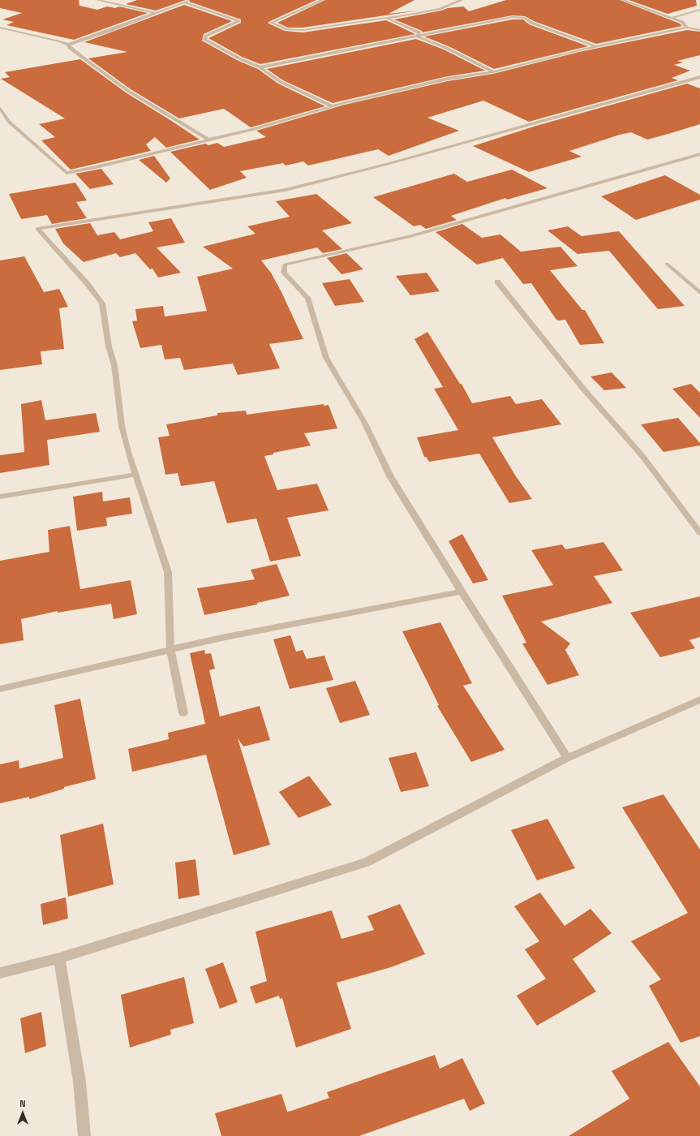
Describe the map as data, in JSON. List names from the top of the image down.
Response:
{
  "north": "top"
}
